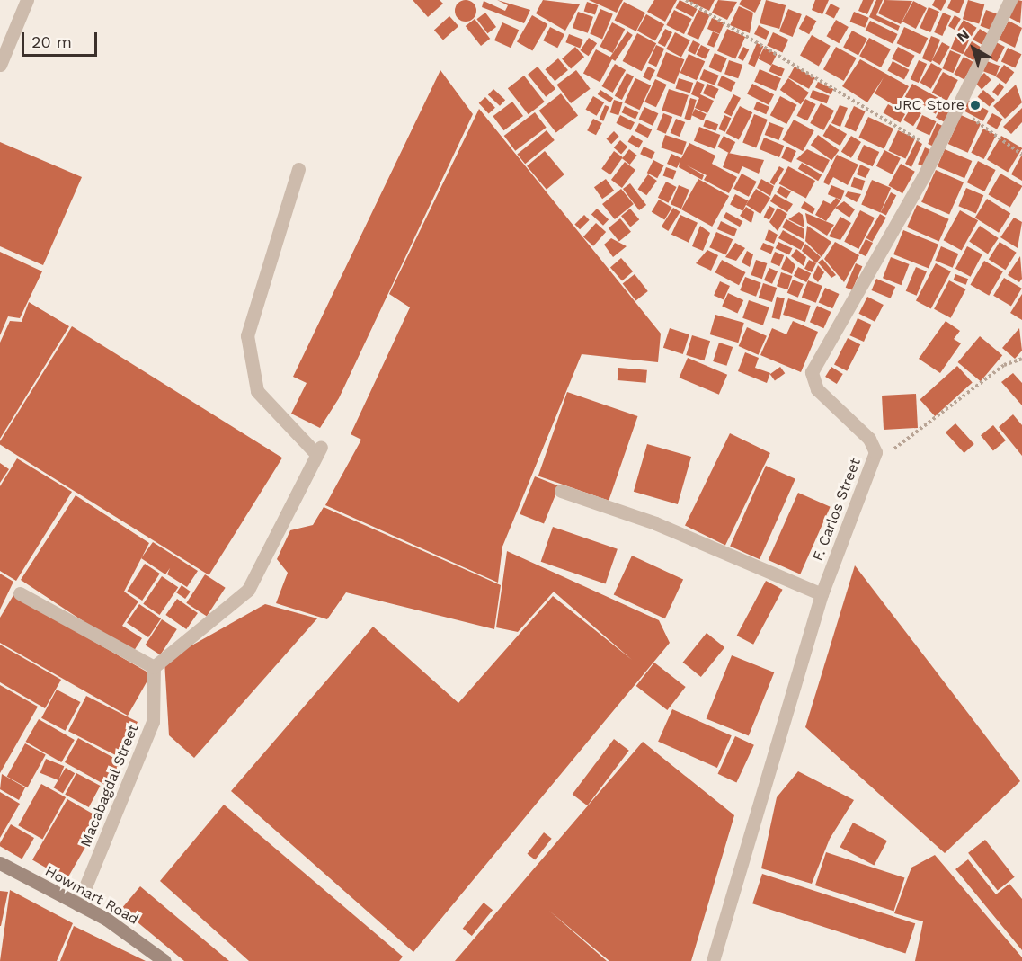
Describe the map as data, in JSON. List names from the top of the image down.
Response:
{
  "streets": {
    "street": ["F. Carlos Street", "Macabagdal Street", "Howmart Road"]
  },
  "crossings": [
    ["Macabagdal Street", "Howmart Road"]
  ],
  "places": ["JRC Store"],
  "scale_bar": "20 m",
  "north": "top left"
}
